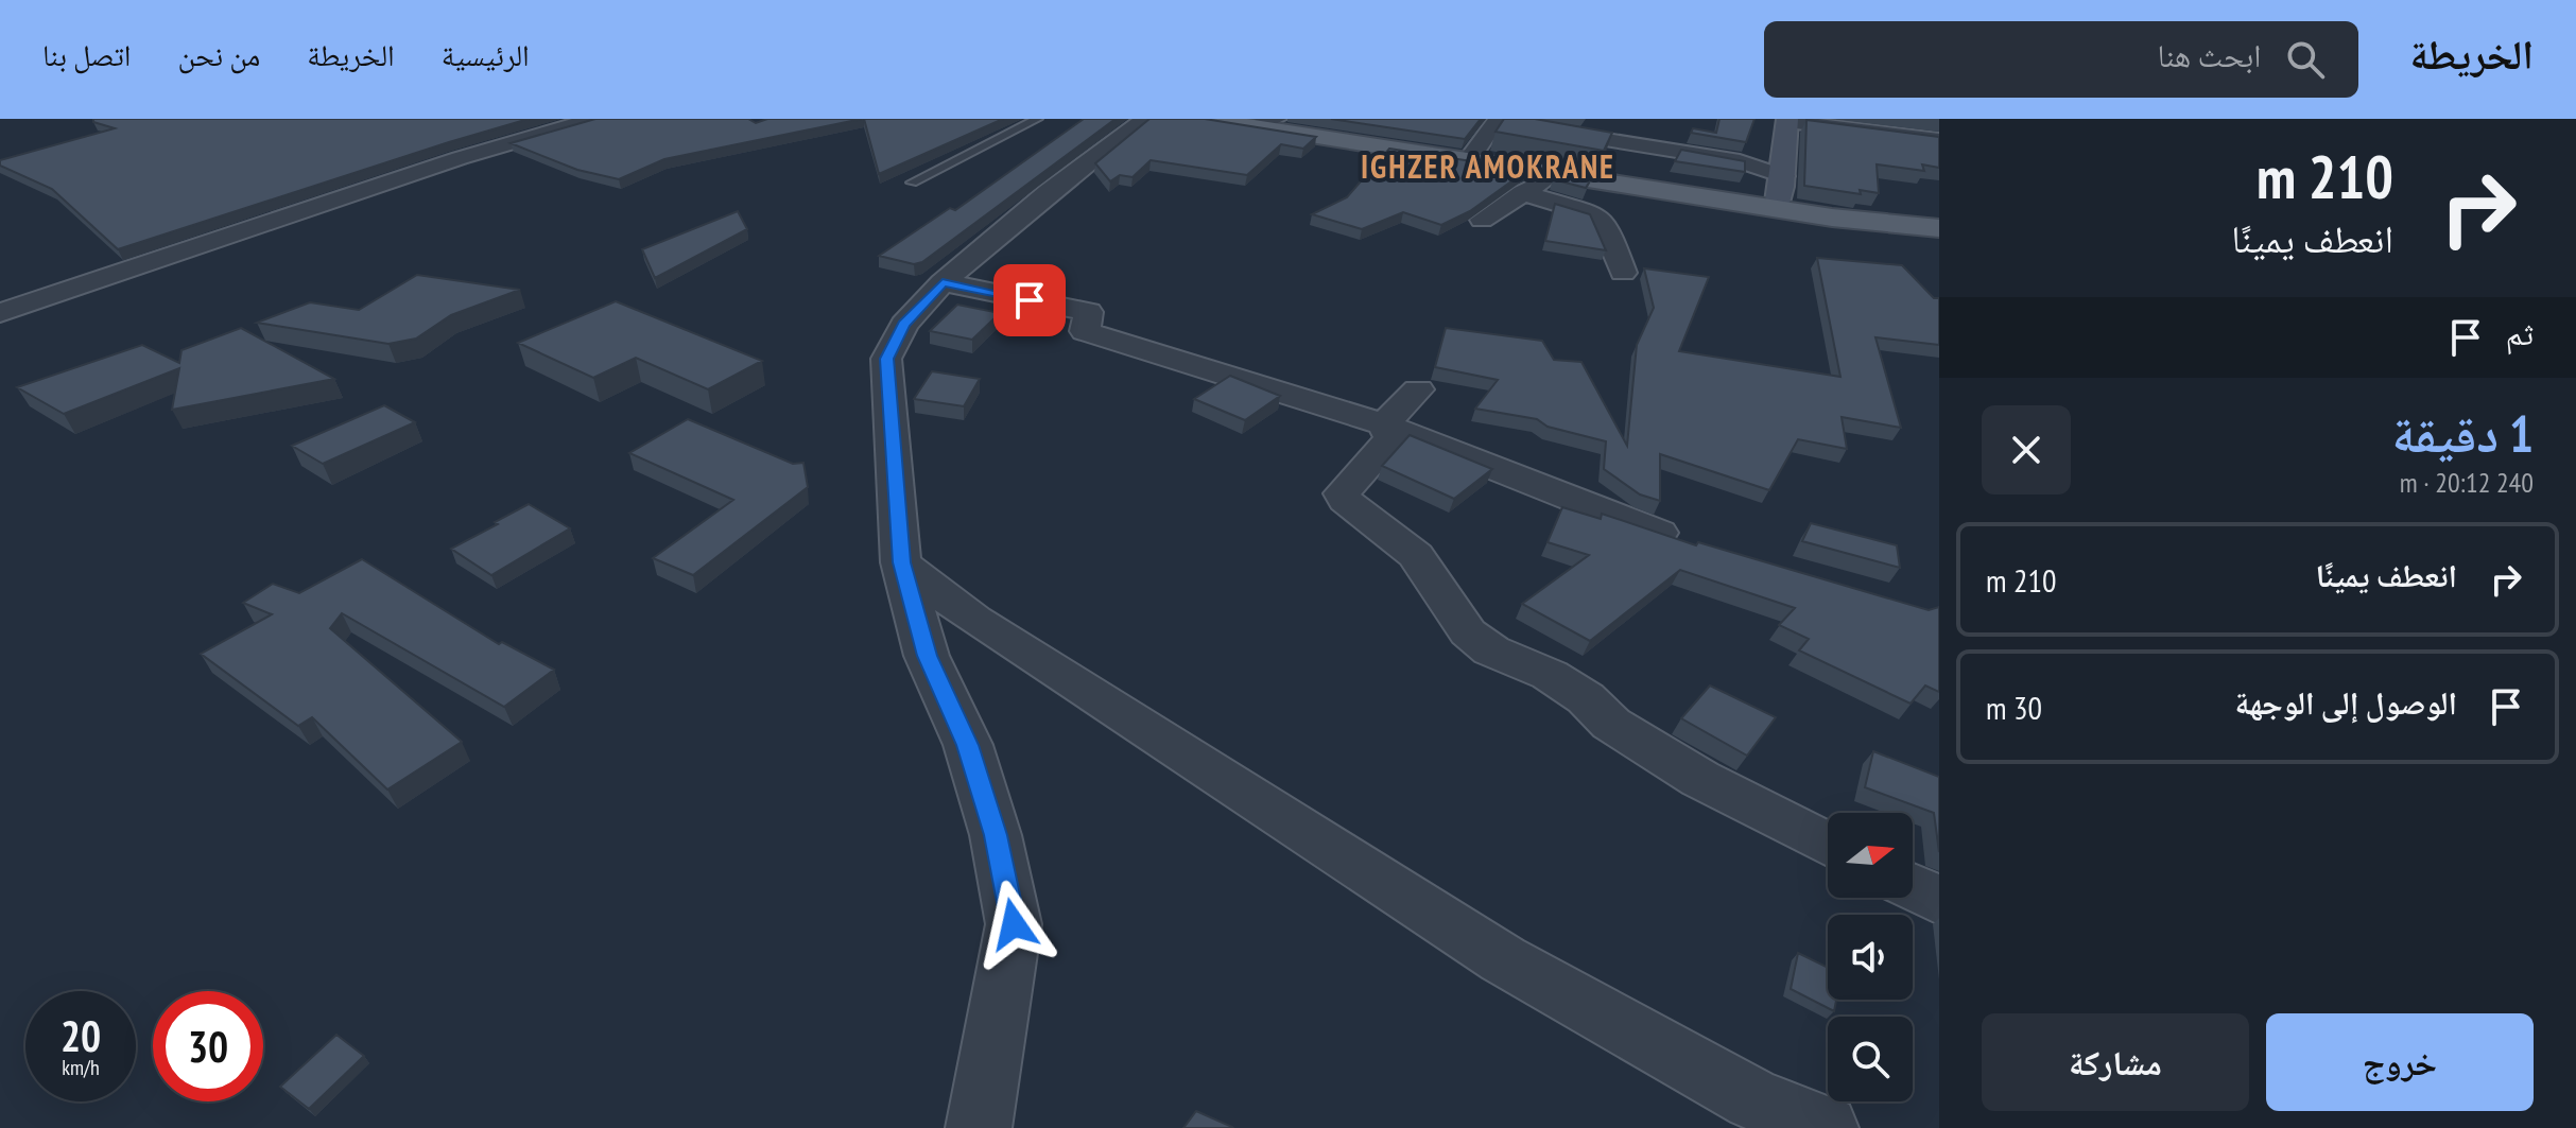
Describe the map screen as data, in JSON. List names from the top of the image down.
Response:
{
  "districts": ["IGHZER AMOKRANE"],
  "north": "right",
  "page": {
    "header": "الخريطة",
    "search": "ابحث هنا",
    "nav": [
      "الرئيسية",
      "الخريطة",
      "من نحن",
      "اتصل بنا"
    ],
    "turn": ["210 m", "انعطف يمينًا"],
    "then": "ثم",
    "heading": ["1 دقيقة", "240 m · 20:12"],
    "list": [
      {
        "name": "انعطف يمينًا",
        "value": "210 m"
      },
      {
        "name": "الوصول إلى الوجهة",
        "value": "30 m"
      }
    ],
    "speed": "20 km/h",
    "limit": "30",
    "buttons": ["خروج", "مشاركة"]
  }
}
